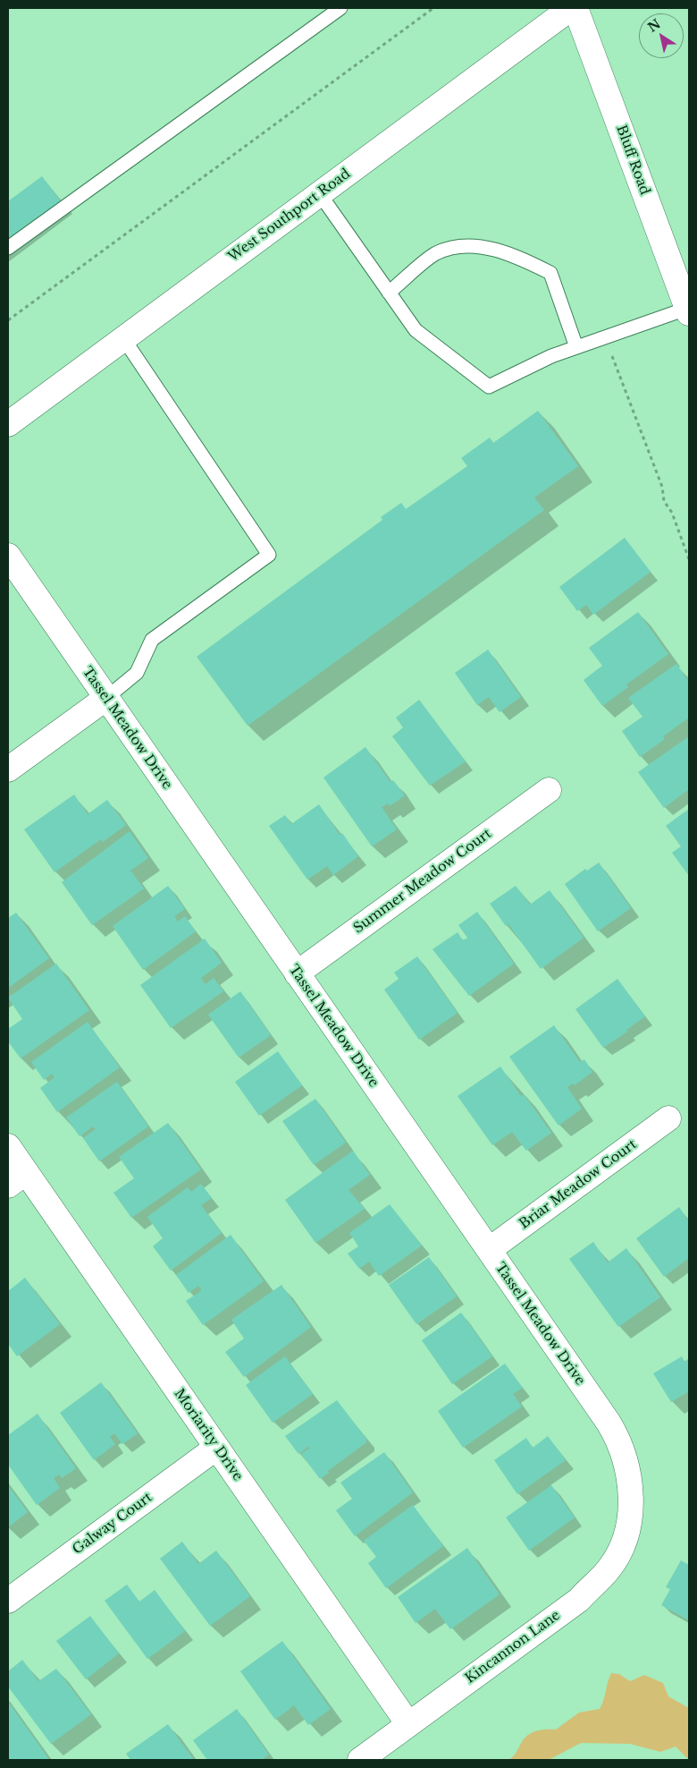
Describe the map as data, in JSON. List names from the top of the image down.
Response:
{
  "streets": {
    "street": [
      "Bluff Road",
      "West Southport Road",
      "Tassel Meadow Drive",
      "Summer Meadow Court",
      "Briar Meadow Court",
      "Moriarity Drive",
      "Galway Court",
      "Kincannon Lane"
    ]
  },
  "crossings": [
    ["Tassel Meadow Drive", "Summer Meadow Court"],
    ["Tassel Meadow Drive", "Briar Meadow Court"],
    ["Tassel Meadow Drive", "Kincannon Lane"],
    ["Moriarity Drive", "Galway Court"],
    ["Moriarity Drive", "Kincannon Lane"]
  ],
  "north": "top left"
}
